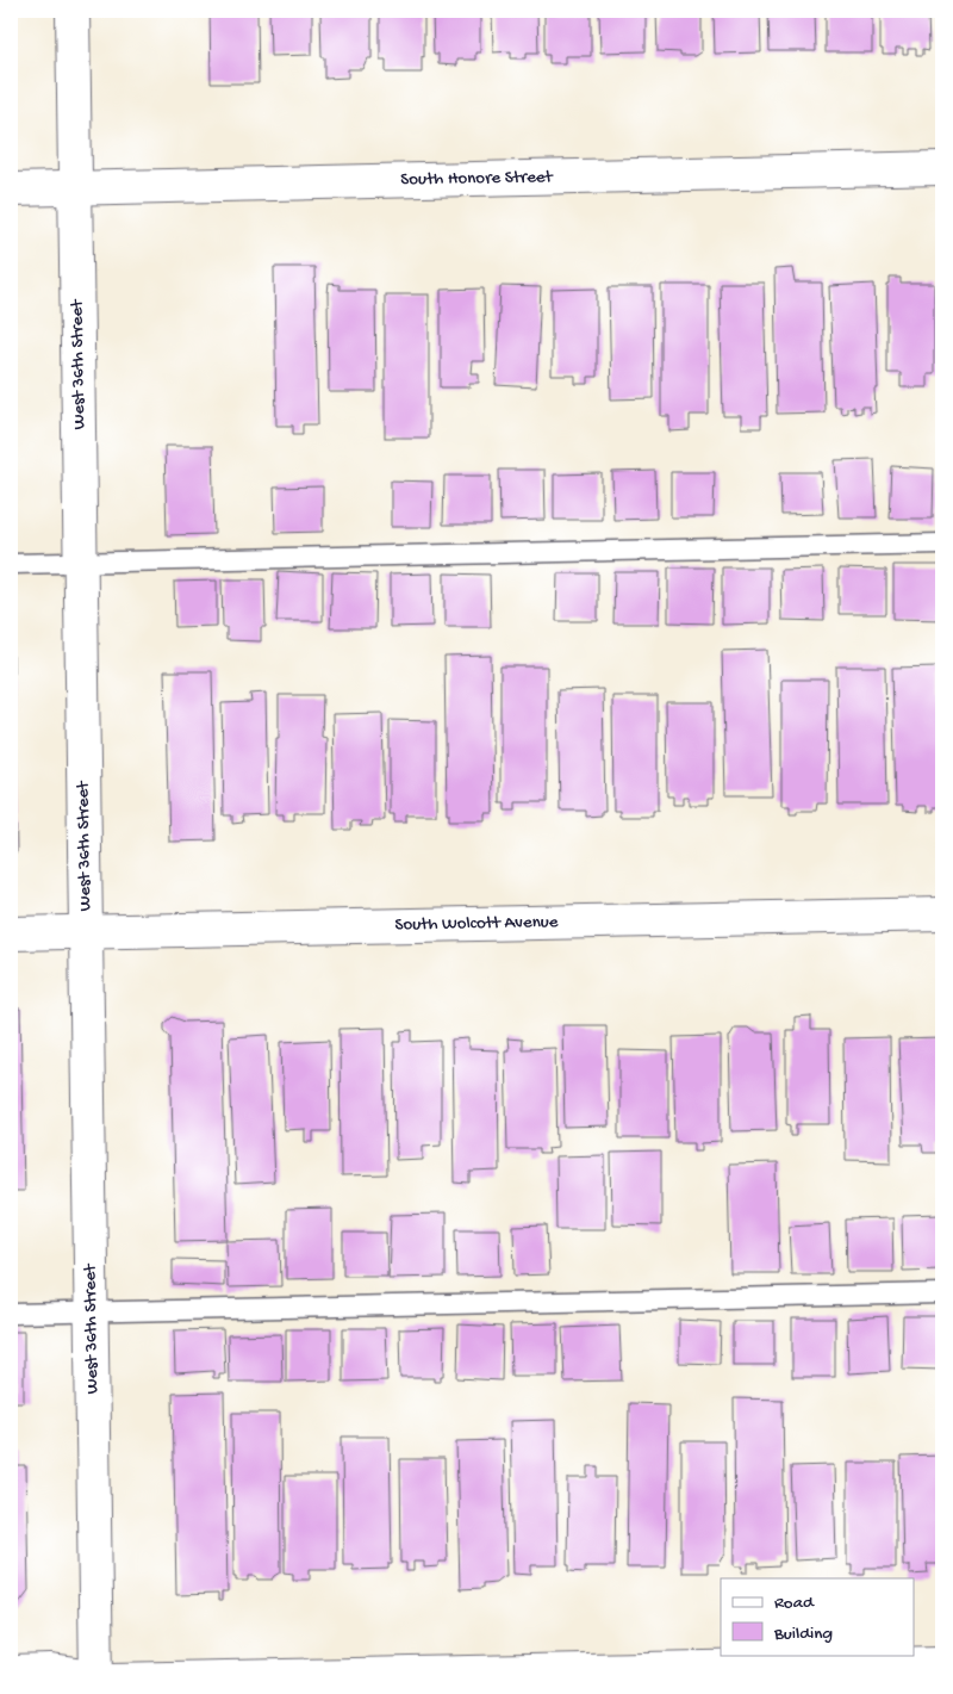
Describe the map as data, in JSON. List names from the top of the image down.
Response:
{
  "streets": {
    "street": ["South Honore Street", "West 36th Street", "South Wolcott Avenue"]
  },
  "crossings": [
    ["South Honore Street", "West 36th Street"],
    ["West 36th Street", "South Wolcott Avenue"]
  ],
  "legend": ["Road", "Building"]
}
